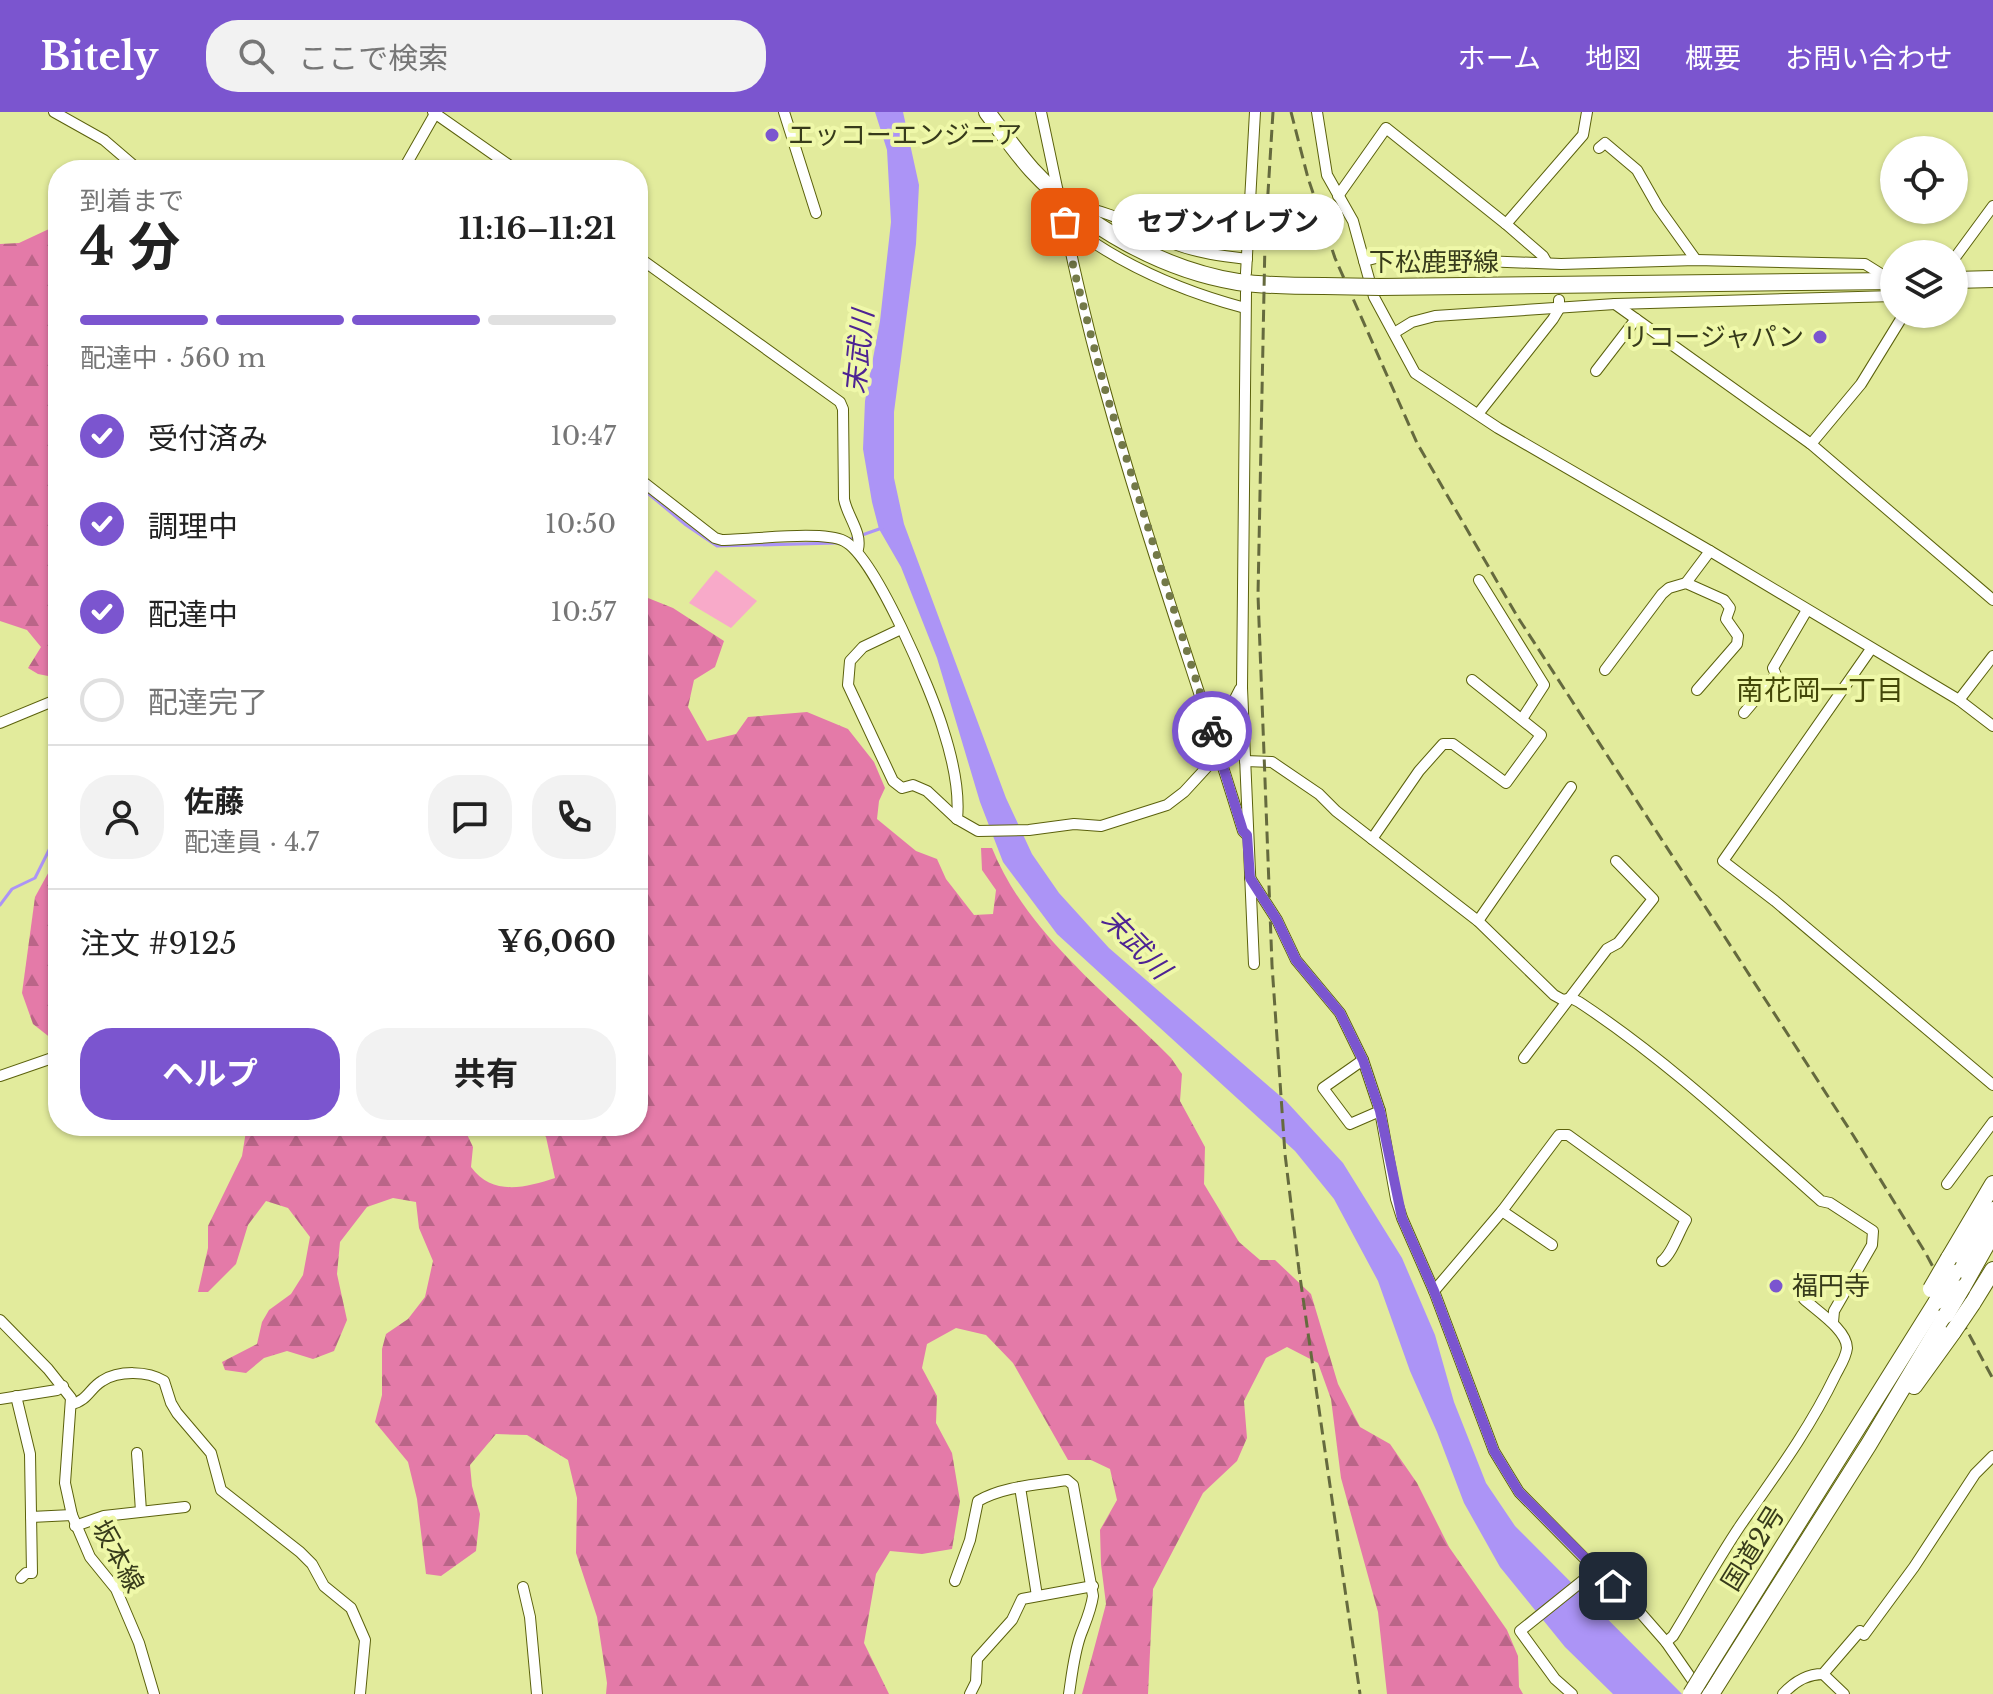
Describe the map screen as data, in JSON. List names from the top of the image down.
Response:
{
  "streets": {
    "main road": ["下松鹿野線", "国道2号"],
    "street": ["坂本線"]
  },
  "districts": ["南花岡一丁目"],
  "water": ["末武川"],
  "places": [
    "エッコーエンジニア",
    "セブンイレブン",
    "リコージャパン",
    "福円寺"
  ],
  "page": {
    "header": "Bitely",
    "search": "ここで検索",
    "nav": [
      "ホーム",
      "地図",
      "概要",
      "お問い合わせ"
    ],
    "heading": ["4 分", "到着まで", "11:16–11:21"],
    "panel": [
      "佐藤",
      "配達員 · 4.7",
      "注文 #9125",
      "¥6,060"
    ],
    "bubble": "セブンイレブン",
    "bar": "配達中 · 560 m",
    "list": [
      ["受付済み", "10:47"],
      ["調理中", "10:50"],
      ["配達中", "10:57"],
      "配達完了"
    ],
    "buttons": ["ヘルプ", "共有"]
  }
}
